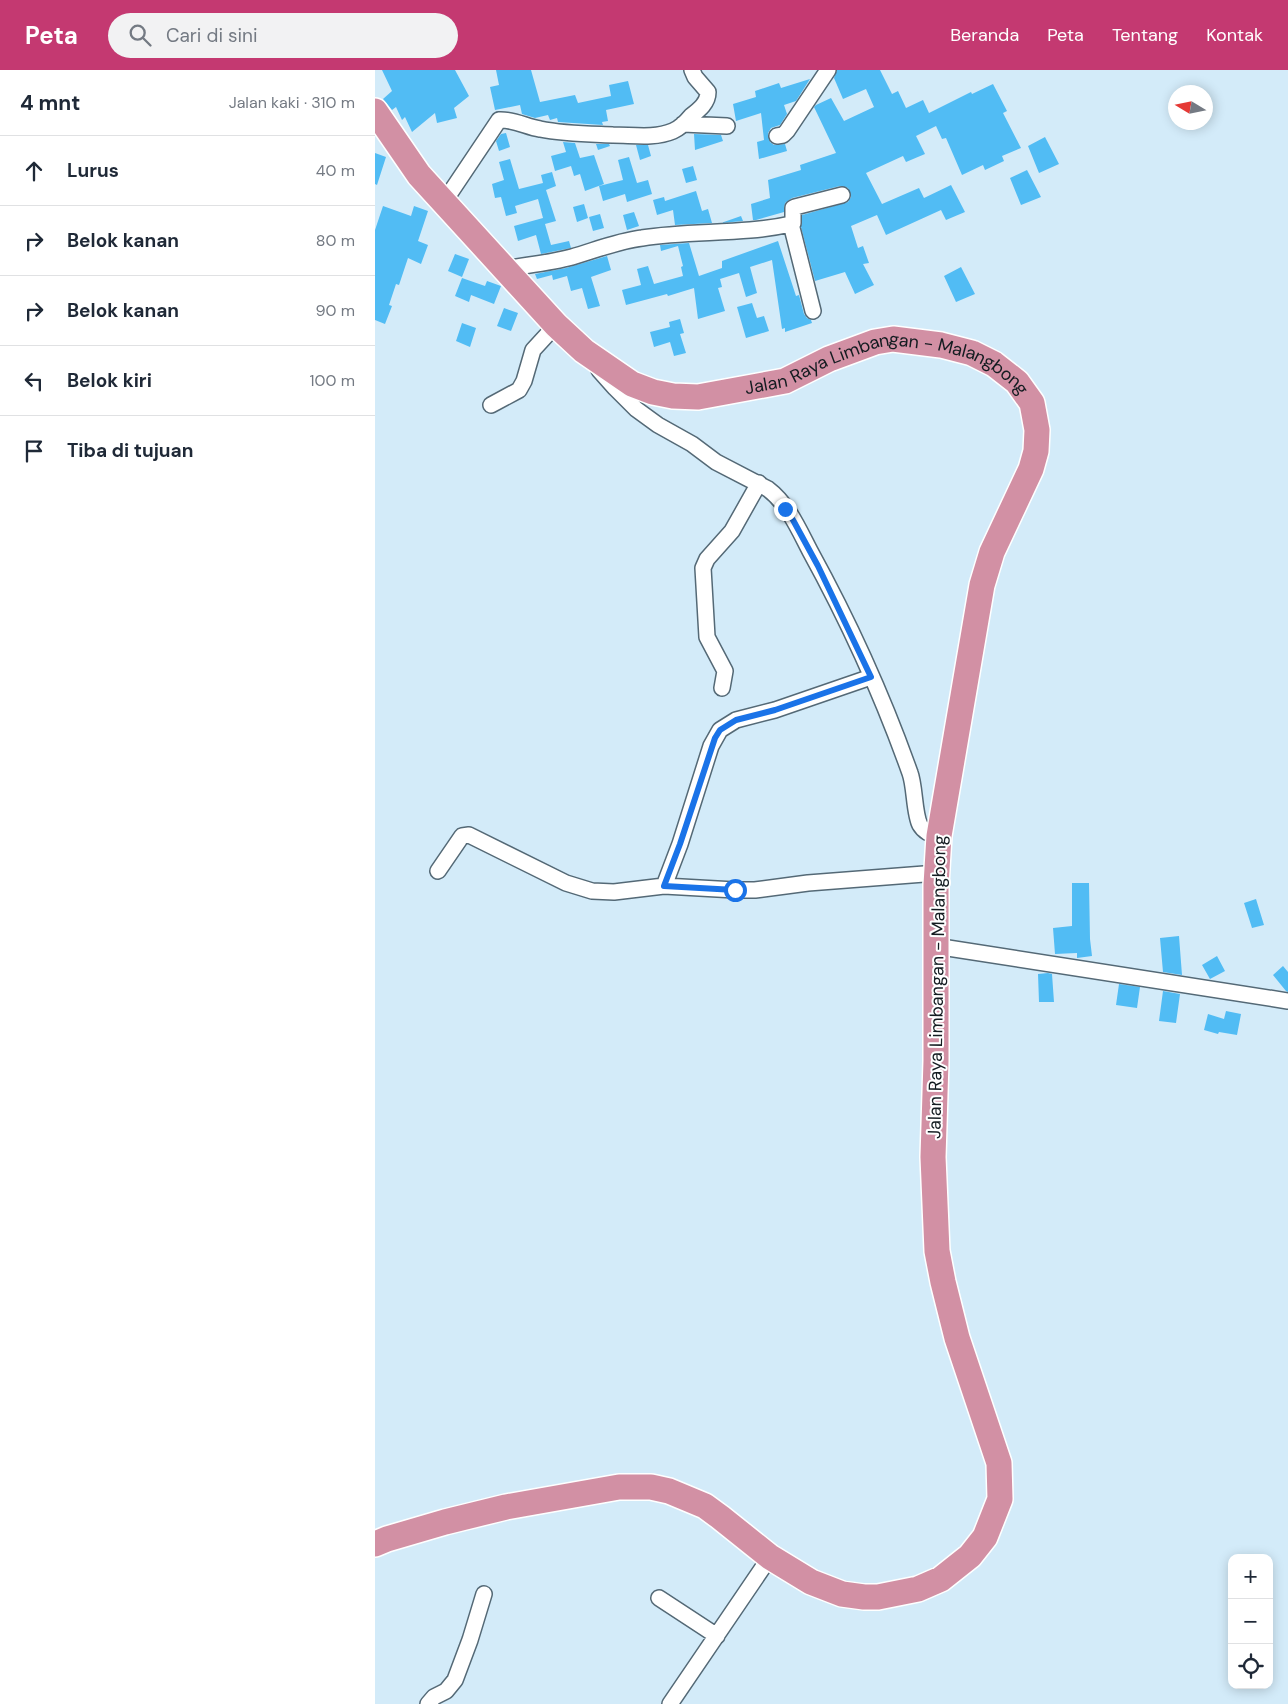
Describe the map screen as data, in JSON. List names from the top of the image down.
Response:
{
  "streets": {
    "highway": ["Jalan Raya Limbangan - Malangbong"]
  },
  "north": "left",
  "page": {
    "header": "Peta",
    "search": "Cari di sini",
    "nav": [
      "Beranda",
      "Peta",
      "Tentang",
      "Kontak"
    ],
    "heading": ["4 mnt", "Jalan kaki · 310 m"],
    "list": [
      ["Lurus", "40 m"],
      ["Belok kanan", "80 m"],
      ["Belok kanan", "90 m"],
      ["Belok kiri", "100 m"],
      "Tiba di tujuan"
    ],
    "map_buttons": ["+", "−"]
  }
}
